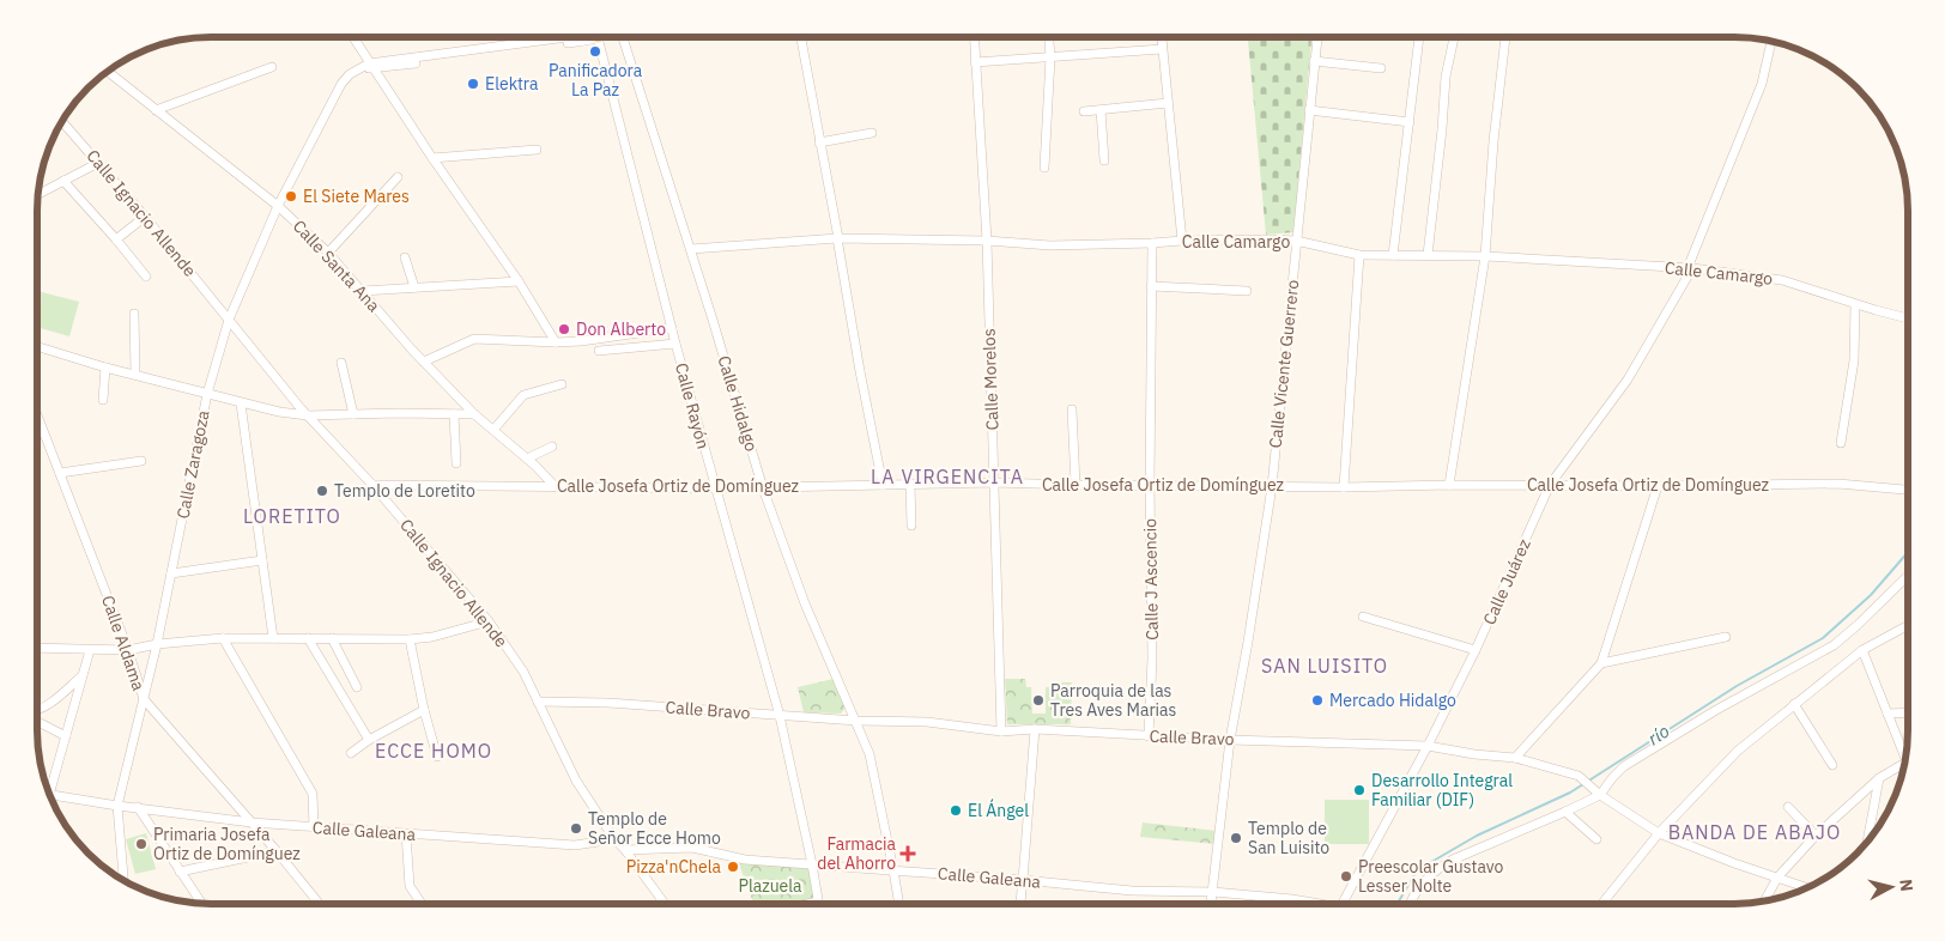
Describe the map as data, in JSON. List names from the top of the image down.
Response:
{
  "streets": {
    "street": [
      "Calle Ignacio Allende",
      "Calle Camargo",
      "Calle Santa Ana",
      "Calle Vicente Guerrero",
      "Calle Morelos",
      "Calle Hidalgo",
      "Calle Rayón",
      "Calle Zaragoza",
      "Calle Josefa Ortiz de Domínguez",
      "Calle J Ascencio",
      "Calle Juárez",
      "Calle Aldama",
      "Calle Bravo",
      "Calle Galeana"
    ]
  },
  "crossings": [
    ["Calle Ignacio Allende", "Calle Zaragoza"],
    ["Calle Ignacio Allende", "Calle Josefa Ortiz de Domínguez"],
    ["Calle Ignacio Allende", "Calle Bravo"],
    ["Calle Ignacio Allende", "Calle Galeana"],
    ["Calle Camargo", "Calle Vicente Guerrero"],
    ["Calle Camargo", "Calle Morelos"],
    ["Calle Camargo", "Calle Hidalgo"],
    ["Calle Camargo", "Calle J Ascencio"],
    ["Calle Camargo", "Calle Juárez"],
    ["Calle Santa Ana", "Calle Zaragoza"],
    ["Calle Santa Ana", "Calle Josefa Ortiz de Domínguez"],
    ["Calle Vicente Guerrero", "Calle Josefa Ortiz de Domínguez"],
    ["Calle Vicente Guerrero", "Calle Bravo"],
    ["Calle Vicente Guerrero", "Calle Galeana"],
    ["Calle Morelos", "Calle Josefa Ortiz de Domínguez"],
    ["Calle Morelos", "Calle Bravo"],
    ["Calle Hidalgo", "Calle Josefa Ortiz de Domínguez"],
    ["Calle Hidalgo", "Calle Bravo"],
    ["Calle Hidalgo", "Calle Galeana"],
    ["Calle Rayón", "Calle Josefa Ortiz de Domínguez"],
    ["Calle Rayón", "Calle Bravo"],
    ["Calle Rayón", "Calle Galeana"],
    ["Calle Zaragoza", "Calle Aldama"],
    ["Calle Zaragoza", "Calle Galeana"],
    ["Calle Josefa Ortiz de Domínguez", "Calle J Ascencio"],
    ["Calle Josefa Ortiz de Domínguez", "Calle Juárez"],
    ["Calle J Ascencio", "Calle Bravo"],
    ["Calle Juárez", "Calle Bravo"],
    ["Calle Aldama", "Calle Galeana"]
  ],
  "districts": [
    "LA VIRGENCITA",
    "LORETITO",
    "SAN LUISITO",
    "ECCE HOMO",
    "BANDA DE ABAJO"
  ],
  "water": ["río"],
  "parks": ["Plazuela"],
  "places": {
    "other": [
      "Panificadora La Paz",
      "Elektra",
      "El Siete Mares",
      "Don Alberto",
      "Templo de Loretito",
      "Parroquia de las Tres Aves Marias",
      "Mercado Hidalgo",
      "Desarrollo Integral Familiar (DIF)",
      "El Ángel",
      "Templo de Señor Ecce Homo",
      "Templo de San Luisito",
      "Primaria Josefa Ortiz de Domínguez",
      "Pizza'nChela",
      "Preescolar Gustavo Lesser Nolte"
    ],
    "health": ["Farmacia del Ahorro"]
  },
  "north": "right"
}
